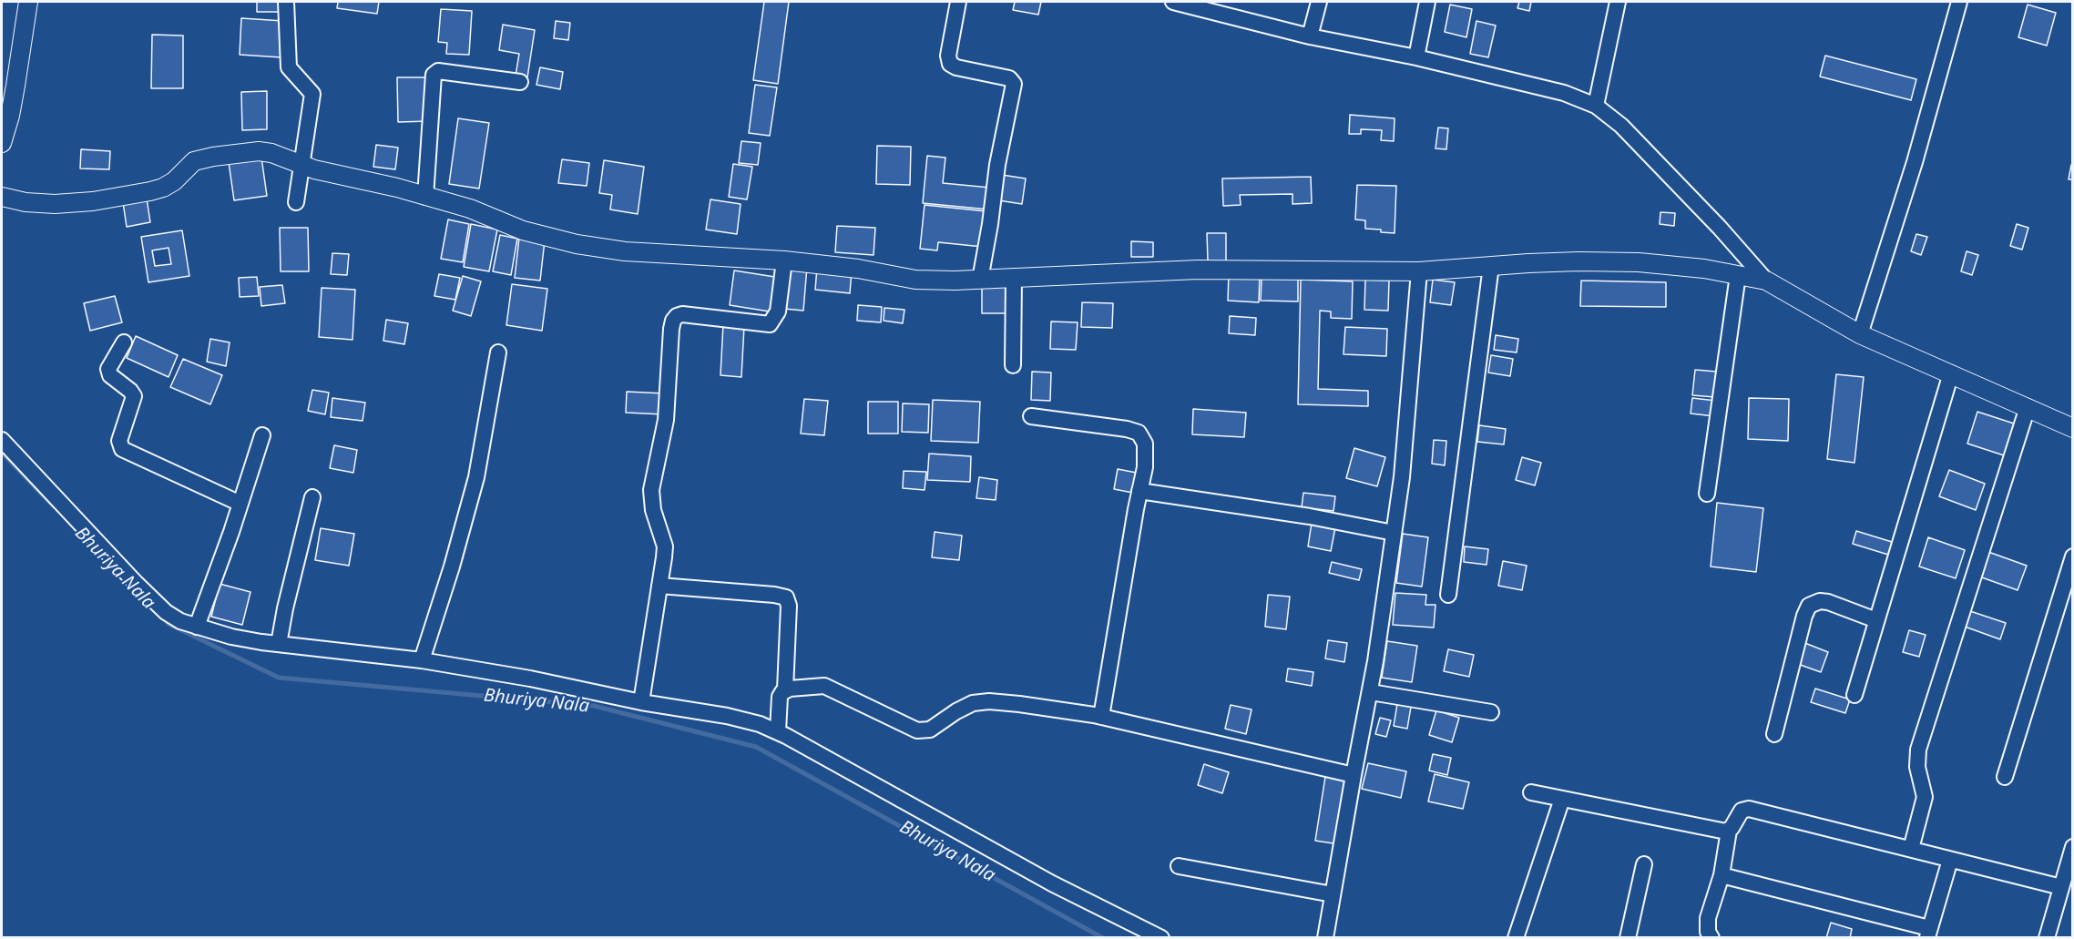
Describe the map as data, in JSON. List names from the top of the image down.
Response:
{
  "water": ["Bhuriya Nala"]
}
